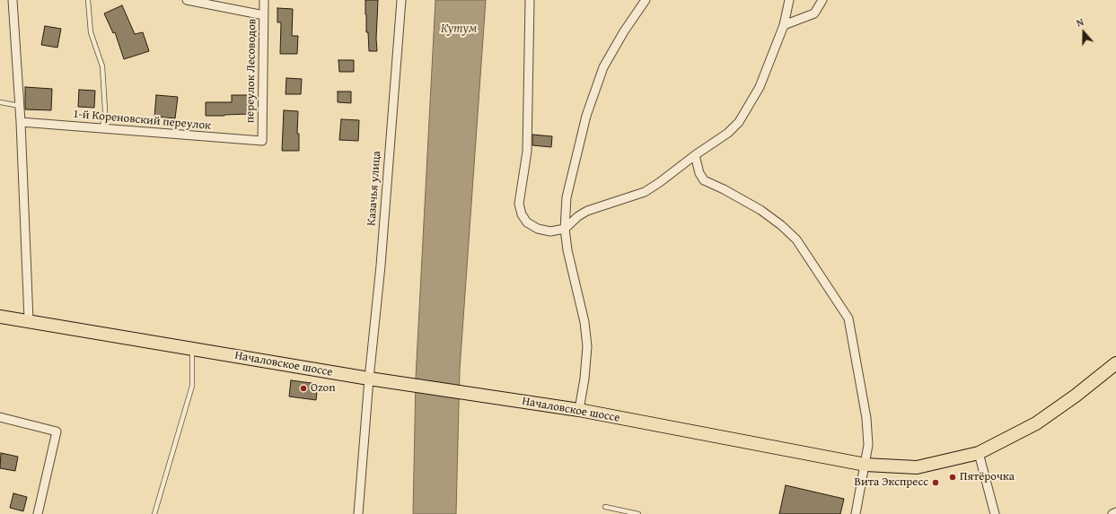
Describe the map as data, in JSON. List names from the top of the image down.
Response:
{
  "streets": {
    "main road": ["Началовское шоссе"],
    "street": ["переулок Лесоводов", "1-й Кореновский переулок", "Казачья улица"]
  },
  "crossings": [
    ["переулок Лесоводов", "1-й Кореновский переулок"],
    ["Казачья улица", "Началовское шоссе"]
  ],
  "water": ["Кутум"],
  "places": ["Ozon", "Пятёрочка", "Вита Экспресс"],
  "north": "top"
}
